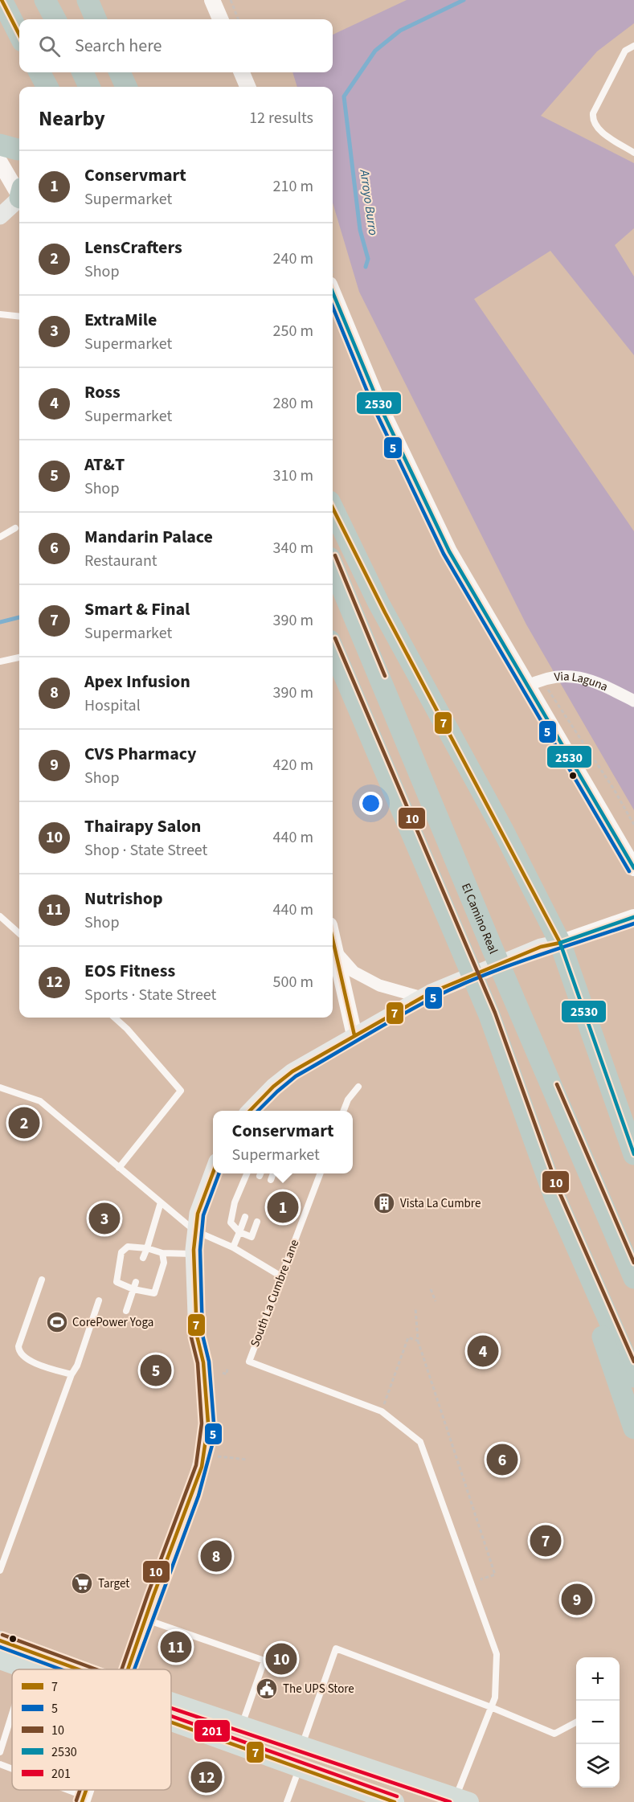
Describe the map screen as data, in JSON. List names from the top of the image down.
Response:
{
  "streets": {
    "highway": ["El Camino Real"],
    "street": ["Via Laguna"],
    "lane": ["South La Cumbre Lane"]
  },
  "water": ["Arroyo Burro"],
  "places": {
    "building": ["Vista La Cumbre"],
    "sports": ["CorePower Yoga"],
    "supermarket": ["Target"],
    "public building": ["The UPS Store"]
  },
  "lines": [
    "transit line 7",
    "transit line 2530",
    "transit line 5",
    "transit line 10",
    "transit line 201"
  ],
  "legend": [
    "7",
    "5",
    "10",
    "2530",
    "201"
  ],
  "page": {
    "search": "Search here",
    "heading": ["Nearby", "12 results"],
    "list": [
      {
        "mark": "1",
        "name": "Conservmart",
        "note": "Supermarket",
        "value": "210 m"
      },
      {
        "mark": "2",
        "name": "LensCrafters",
        "note": "Shop",
        "value": "240 m"
      },
      {
        "mark": "3",
        "name": "ExtraMile",
        "note": "Supermarket",
        "value": "250 m"
      },
      {
        "mark": "4",
        "name": "Ross",
        "note": "Supermarket",
        "value": "280 m"
      },
      {
        "mark": "5",
        "name": "AT&T",
        "note": "Shop",
        "value": "310 m"
      },
      {
        "mark": "6",
        "name": "Mandarin Palace",
        "note": "Restaurant",
        "value": "340 m"
      },
      {
        "mark": "7",
        "name": "Smart & Final",
        "note": "Supermarket",
        "value": "390 m"
      },
      {
        "mark": "8",
        "name": "Apex Infusion",
        "note": "Hospital",
        "value": "390 m"
      },
      {
        "mark": "9",
        "name": "CVS Pharmacy",
        "note": "Shop",
        "value": "420 m"
      },
      {
        "mark": "10",
        "name": "Thairapy Salon",
        "note": "Shop · State Street",
        "value": "440 m"
      },
      {
        "mark": "11",
        "name": "Nutrishop",
        "note": "Shop",
        "value": "440 m"
      },
      {
        "mark": "12",
        "name": "EOS Fitness",
        "note": "Sports · State Street",
        "value": "500 m"
      }
    ],
    "pins": [
      "2",
      "1",
      "3",
      "4",
      "5",
      "6",
      "7",
      "8",
      "9",
      "11",
      "10",
      "12"
    ],
    "popup": ["Conservmart", "Supermarket"],
    "map_buttons": ["+", "−"]
  }
}
